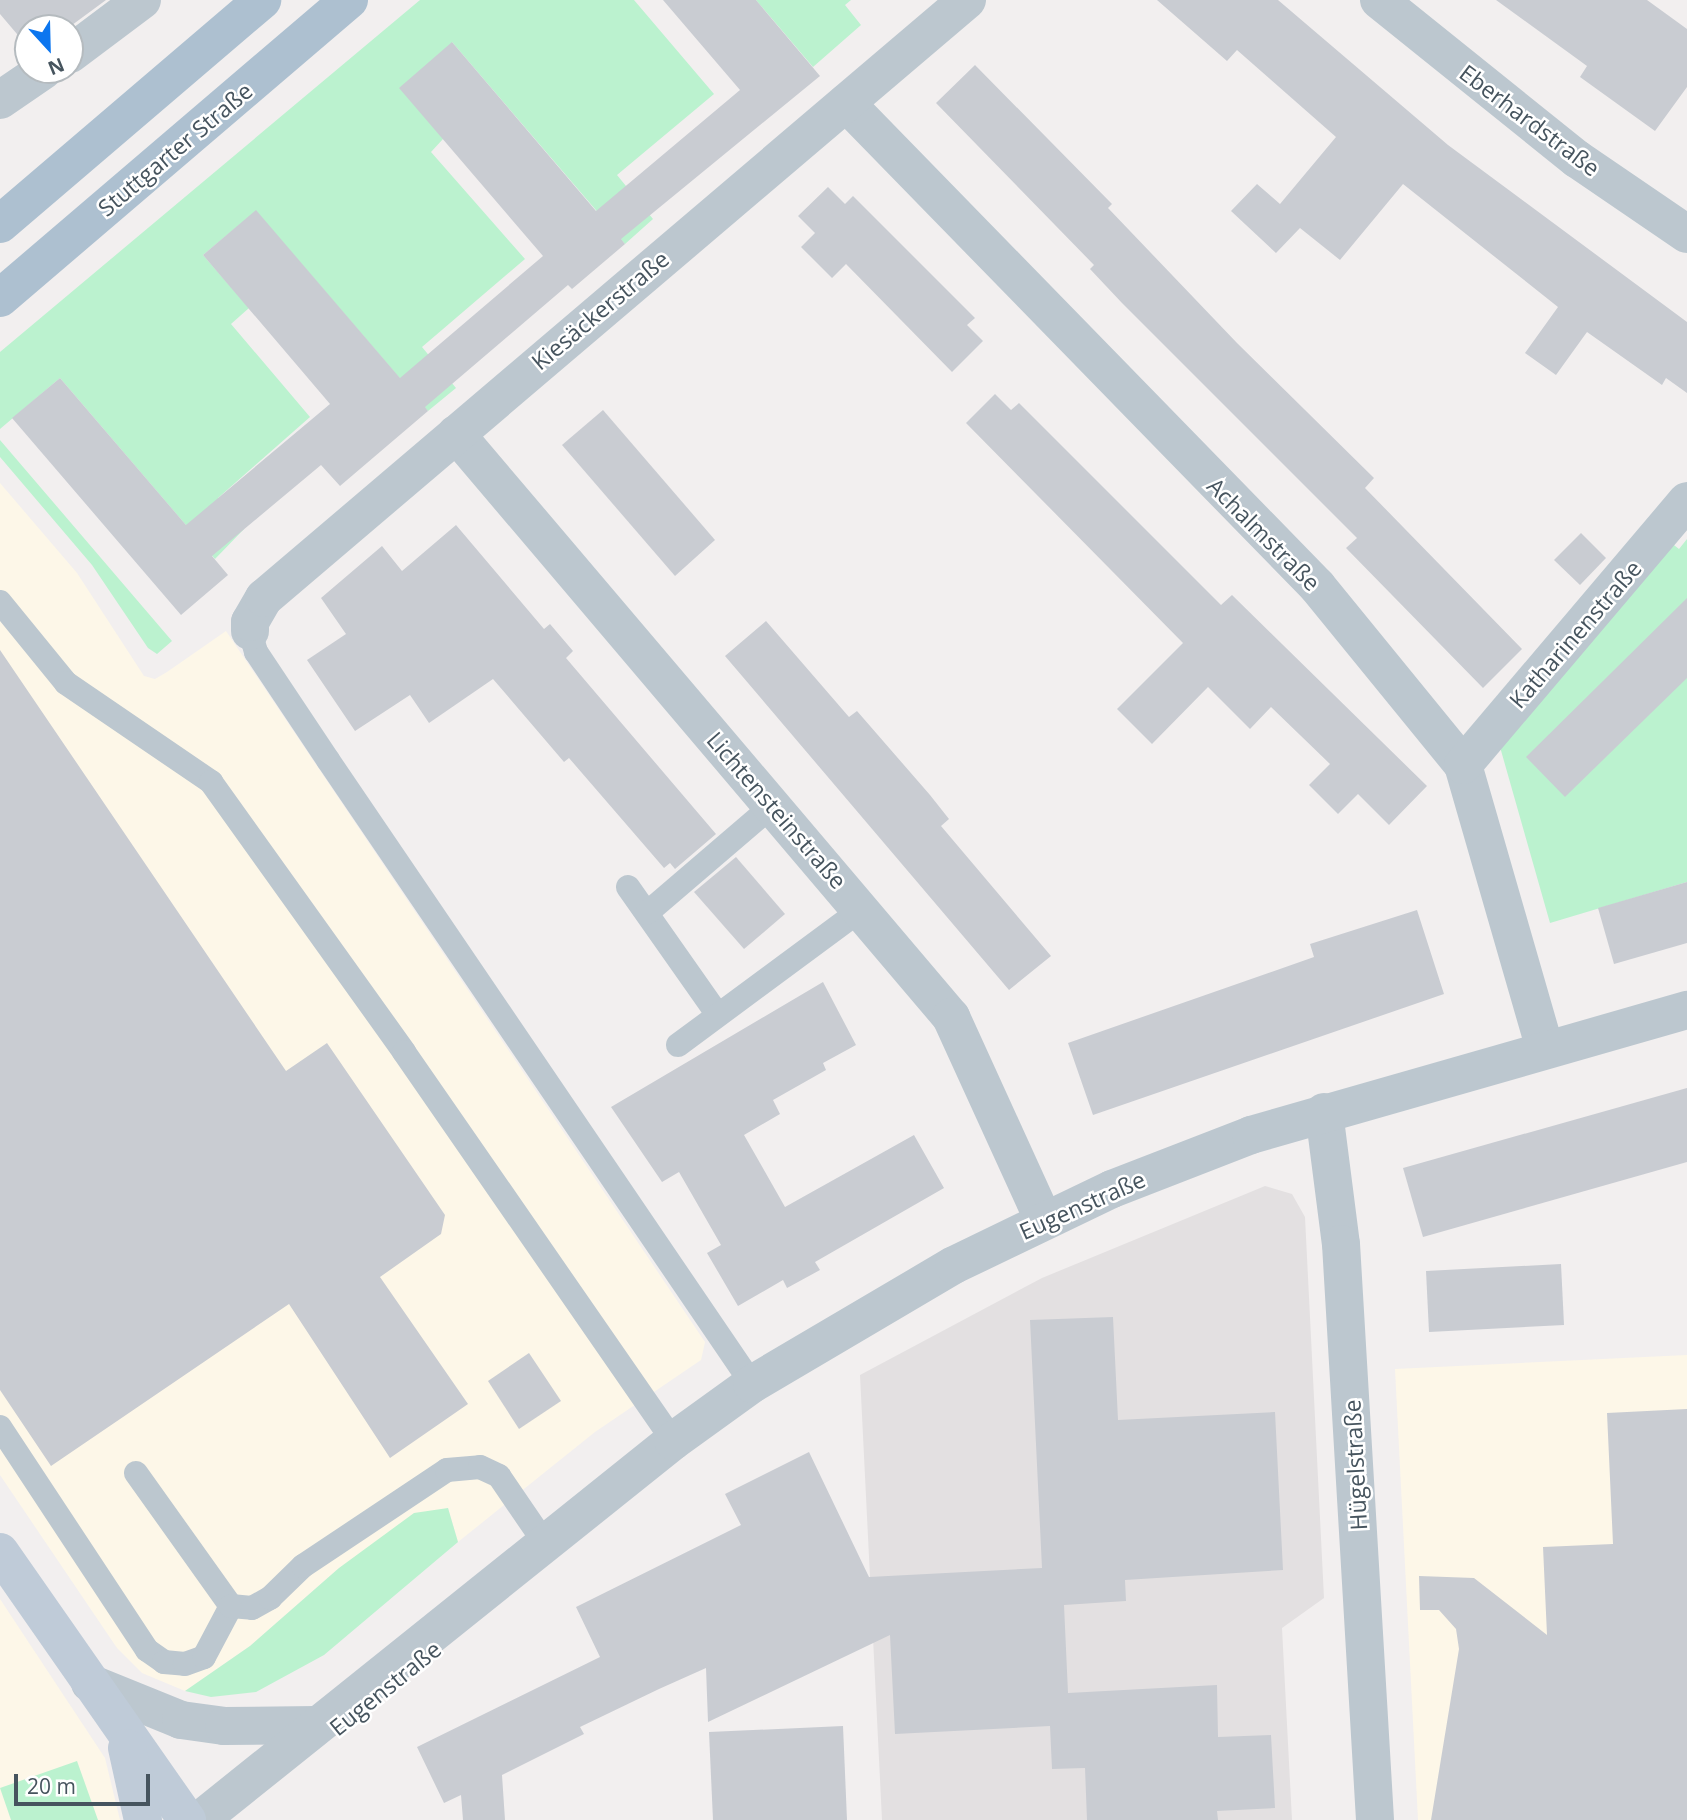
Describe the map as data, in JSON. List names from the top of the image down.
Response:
{
  "streets": {
    "main road": ["Stuttgarter Straße"],
    "street": [
      "Eberhardstraße",
      "Kiesäckerstraße",
      "Achalmstraße",
      "Katharinenstraße",
      "Lichtensteinstraße",
      "Eugenstraße",
      "Hügelstraße"
    ]
  },
  "crossings": [
    ["Kiesäckerstraße", "Achalmstraße"],
    ["Kiesäckerstraße", "Lichtensteinstraße"],
    ["Achalmstraße", "Katharinenstraße"],
    ["Achalmstraße", "Eugenstraße"],
    ["Lichtensteinstraße", "Eugenstraße"],
    ["Eugenstraße", "Hügelstraße"]
  ],
  "scale_bar": "20 m",
  "north": "bottom"
}
